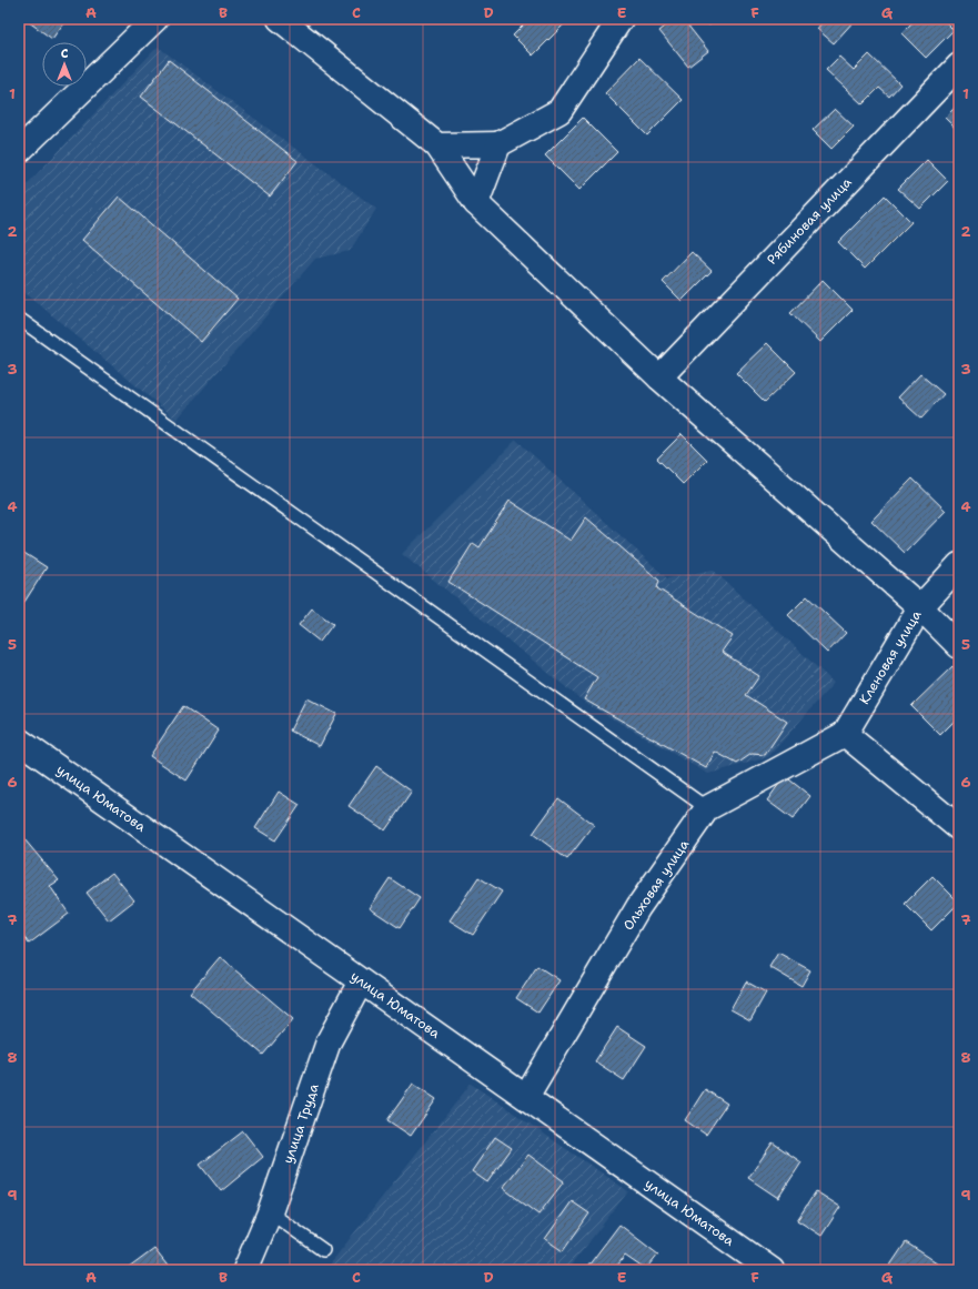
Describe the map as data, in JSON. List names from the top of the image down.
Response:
{
  "streets": {
    "street": [
      "Рябиновая улица",
      "Кленовая улица",
      "улица Юматова",
      "Ольховая улица",
      "улица Труда"
    ]
  },
  "crossings": [
    ["Кленовая улица", "Ольховая улица"],
    ["улица Юматова", "Ольховая улица"],
    ["улица Юматова", "улица Труда"]
  ],
  "north": "top",
  "grid": {
    "columns": [
      "A",
      "B",
      "C",
      "D",
      "E",
      "F",
      "G"
    ],
    "rows": [
      "1",
      "2",
      "3",
      "4",
      "5",
      "6",
      "7",
      "8",
      "9"
    ]
  }
}
